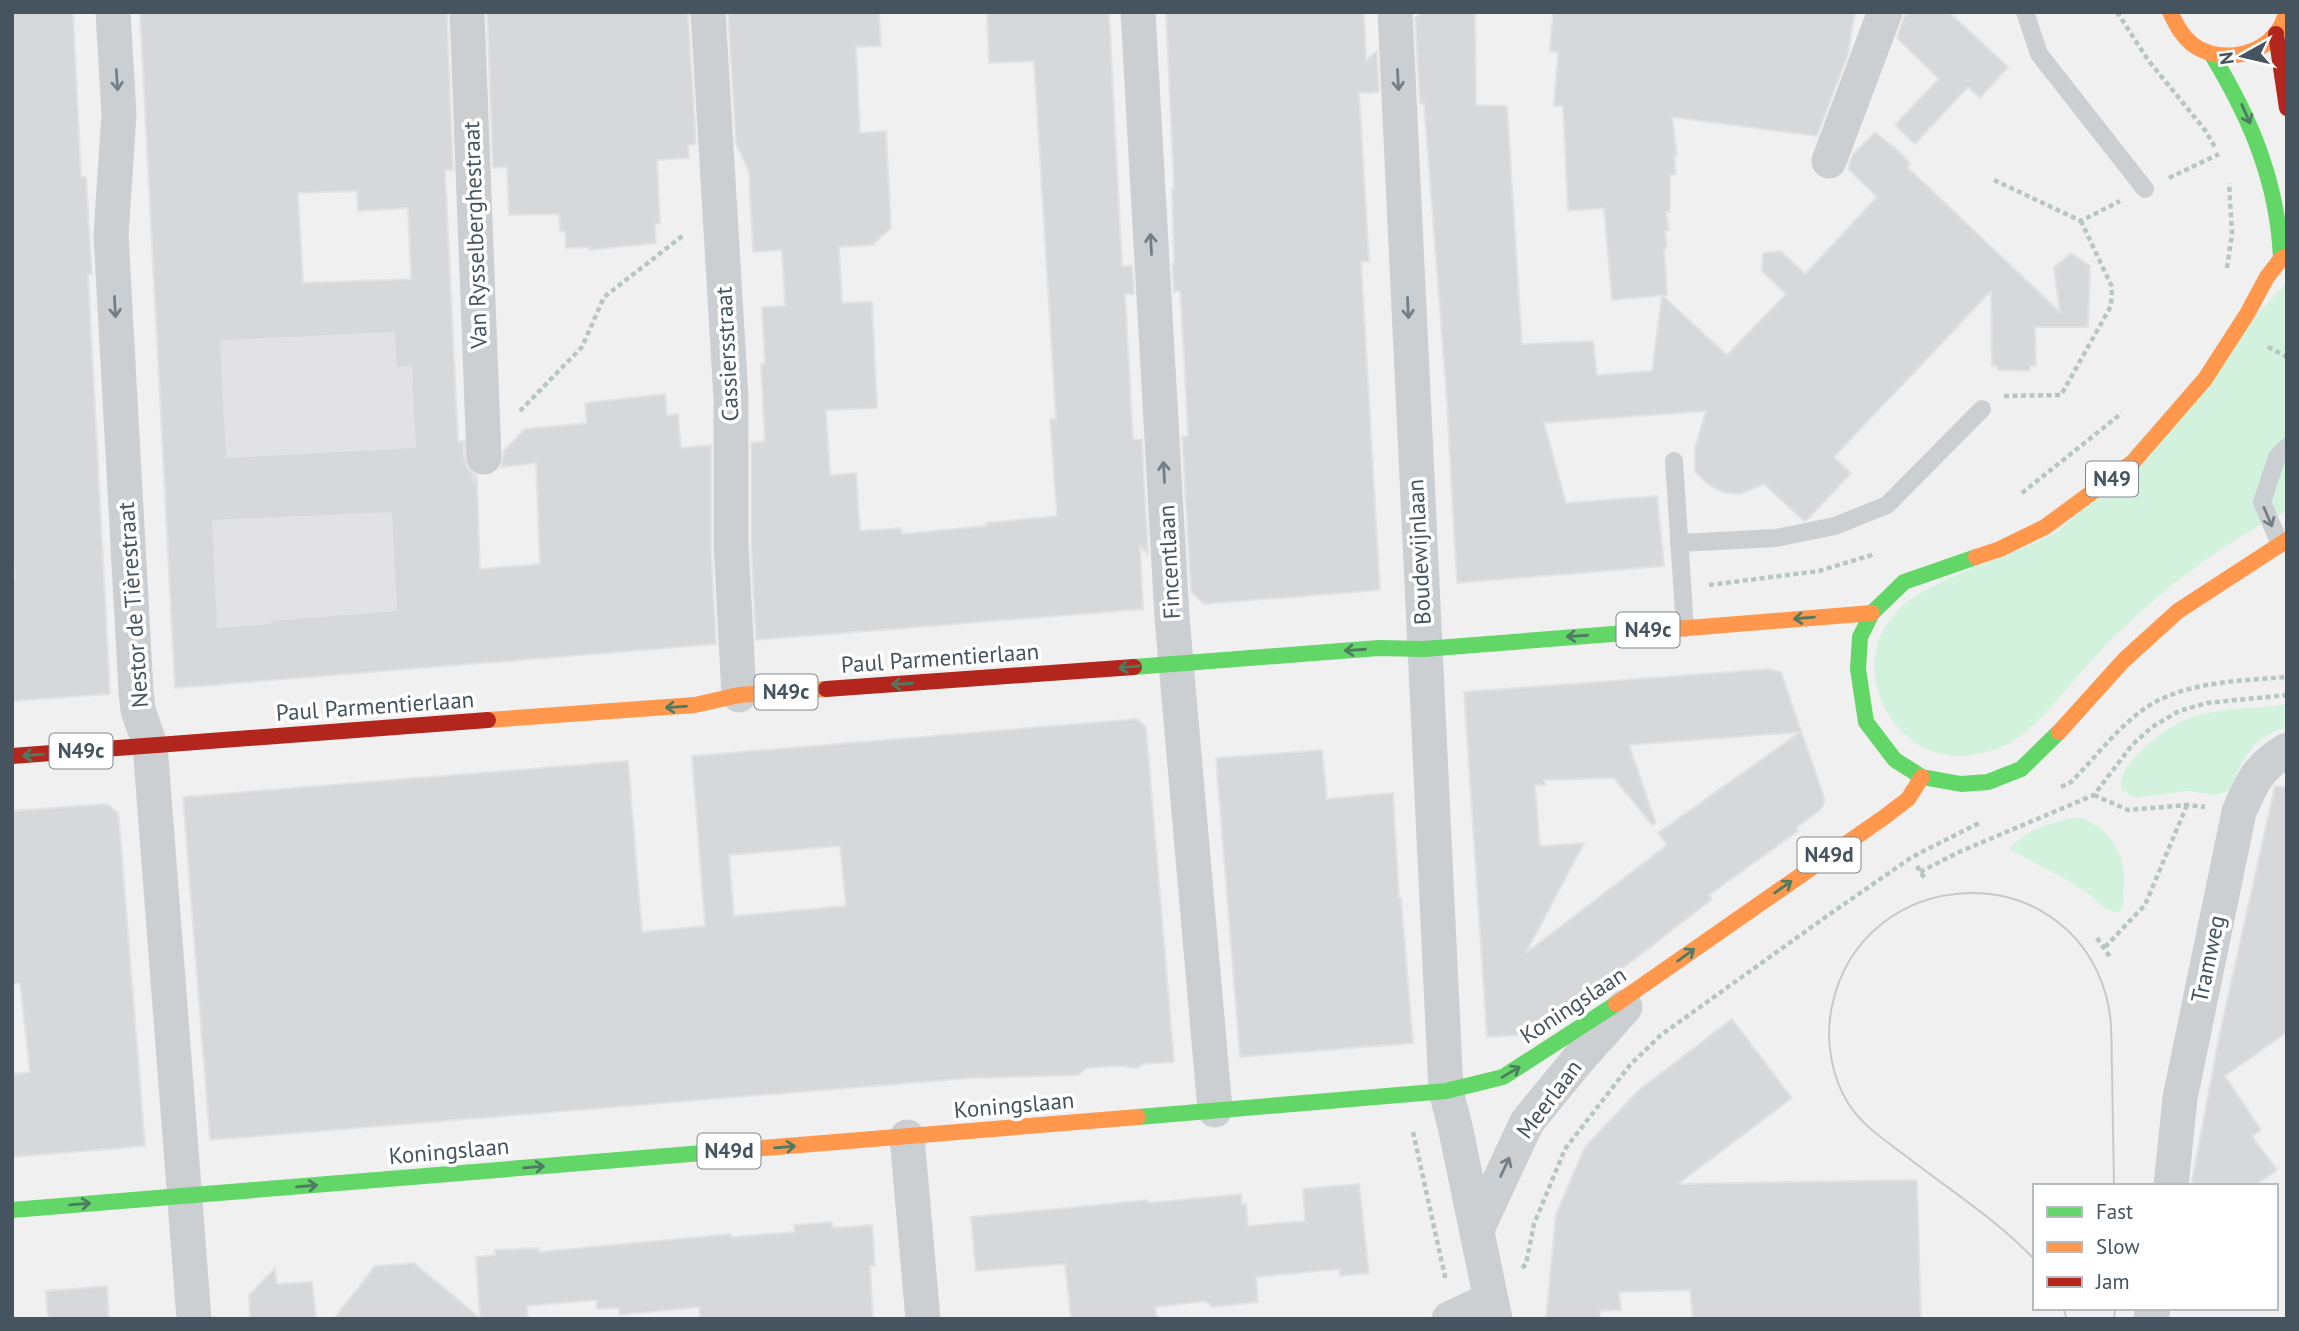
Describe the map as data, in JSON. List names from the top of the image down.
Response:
{
  "streets": {
    "main road": [
      "N49",
      "N49c",
      "Paul Parmentierlaan",
      "N49d",
      "Koningslaan"
    ],
    "street": [
      "Van Rysselberghestraat",
      "Cassiersstraat",
      "Boudewijnlaan",
      "Fincentlaan",
      "Nestor de Tièrestraat",
      "Tramweg",
      "Meerlaan"
    ]
  },
  "crossings": [
    ["Cassiersstraat", "Paul Parmentierlaan"],
    ["N49", "Paul Parmentierlaan"],
    ["N49", "Koningslaan"],
    ["Boudewijnlaan", "Paul Parmentierlaan"],
    ["Boudewijnlaan", "Koningslaan"],
    ["Fincentlaan", "Paul Parmentierlaan"],
    ["Fincentlaan", "Koningslaan"],
    ["Nestor de Tièrestraat", "Paul Parmentierlaan"],
    ["Nestor de Tièrestraat", "Koningslaan"],
    ["Koningslaan", "Meerlaan"]
  ],
  "one_way": [
    "Boudewijnlaan",
    "Fincentlaan",
    "Nestor de Tièrestraat",
    "Paul Parmentierlaan",
    "Koningslaan",
    "Meerlaan"
  ],
  "legend": ["Fast", "Slow", "Jam"],
  "north": "left"
}
